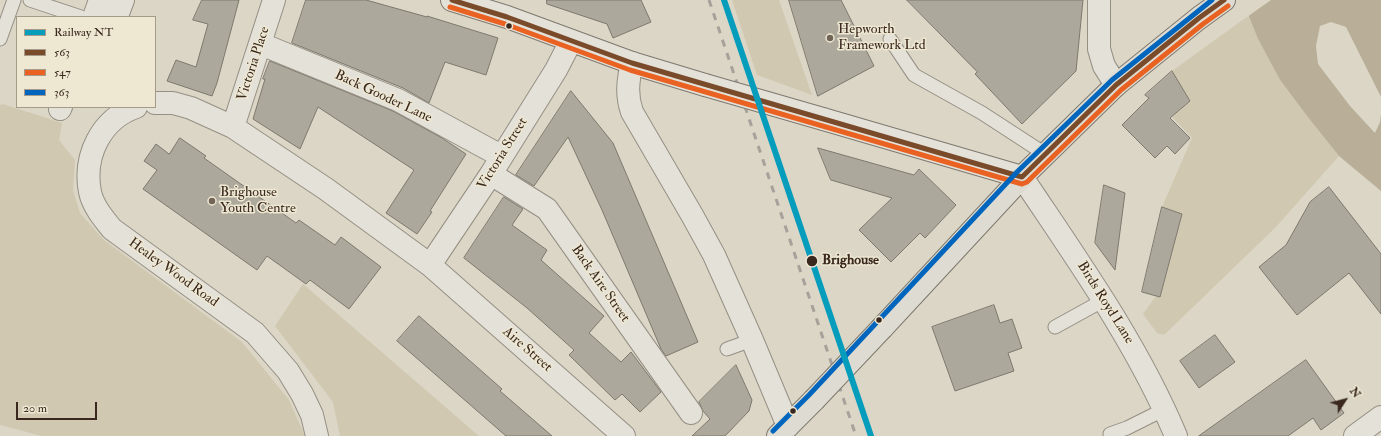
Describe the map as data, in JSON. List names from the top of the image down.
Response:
{
  "streets": {
    "street": [
      "Victoria Place",
      "Back Gooder Lane",
      "Victoria Street",
      "Healey Wood Road",
      "Back Aire Street",
      "Birds Royd Lane",
      "Aire Street"
    ]
  },
  "crossings": [
    ["Victoria Place", "Back Gooder Lane"],
    ["Back Gooder Lane", "Victoria Street"],
    ["Back Gooder Lane", "Back Aire Street"],
    ["Victoria Street", "Back Aire Street"],
    ["Victoria Street", "Aire Street"]
  ],
  "places": ["Hepworth Framework Ltd", "Brighouse Youth Centre", "Brighouse"],
  "lines": [
    "rail line NT",
    "transit line 563",
    "transit line 363",
    "transit line 547"
  ],
  "legend": [
    "Railway NT",
    "563",
    "547",
    "363"
  ],
  "scale_bar": "20 m",
  "north": "top right"
}
